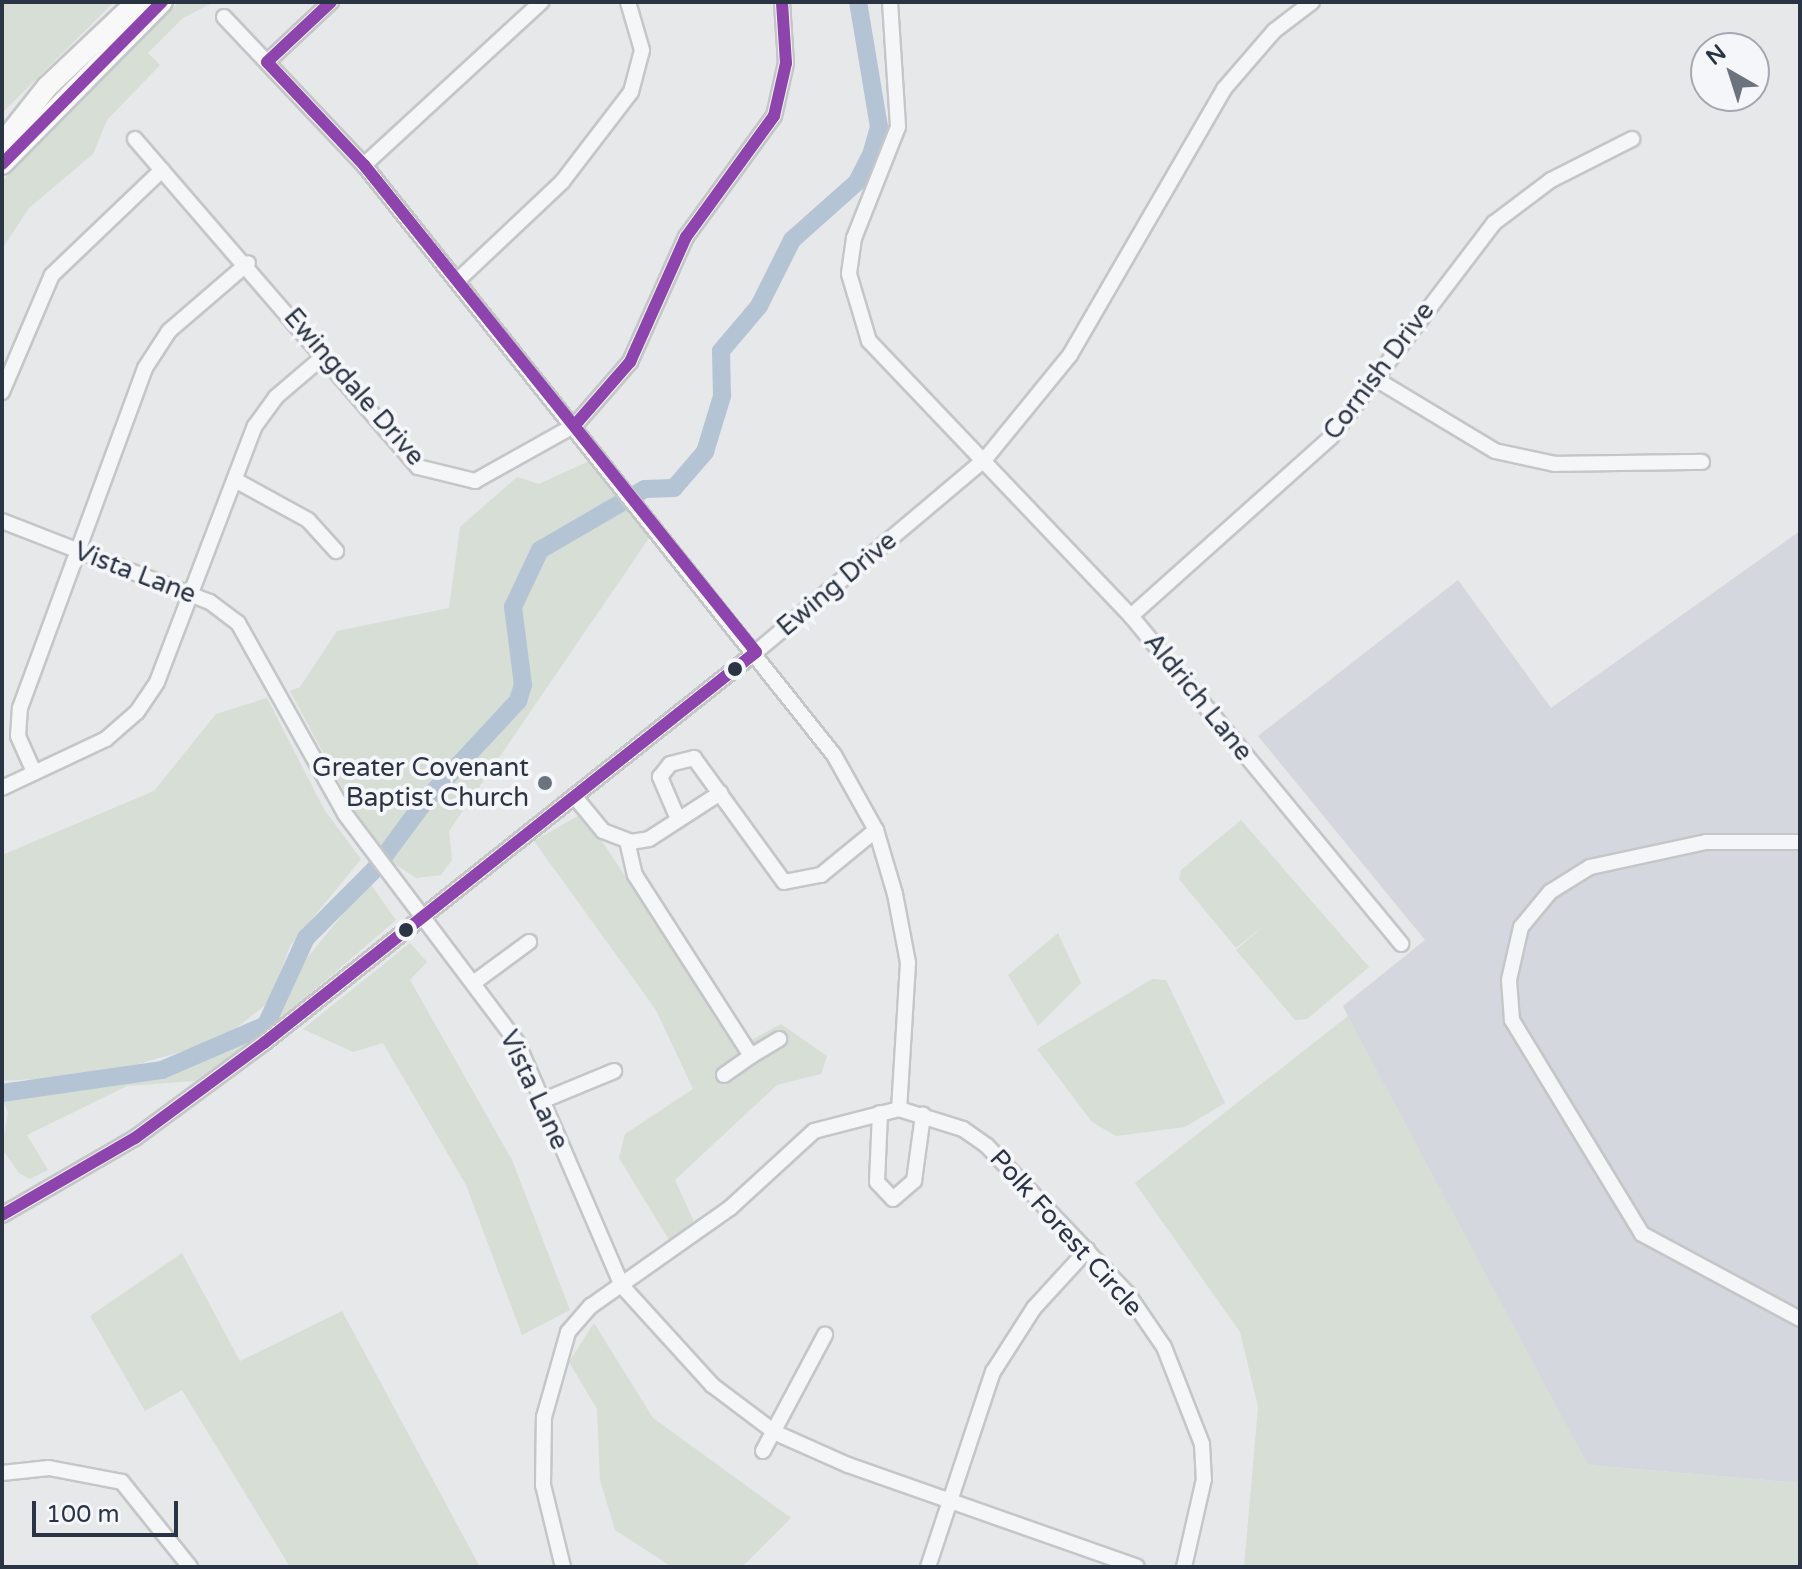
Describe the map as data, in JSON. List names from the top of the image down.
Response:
{
  "streets": {
    "street": [
      "Cornish Drive",
      "Ewingdale Drive",
      "Vista Lane",
      "Ewing Drive",
      "Aldrich Lane",
      "Polk Forest Circle"
    ]
  },
  "crossings": [
    ["Cornish Drive", "Aldrich Lane"],
    ["Vista Lane", "Ewing Drive"],
    ["Vista Lane", "Polk Forest Circle"],
    ["Ewing Drive", "Aldrich Lane"]
  ],
  "places": ["Greater Covenant Baptist Church"],
  "scale_bar": "100 m",
  "north": "top left"
}
